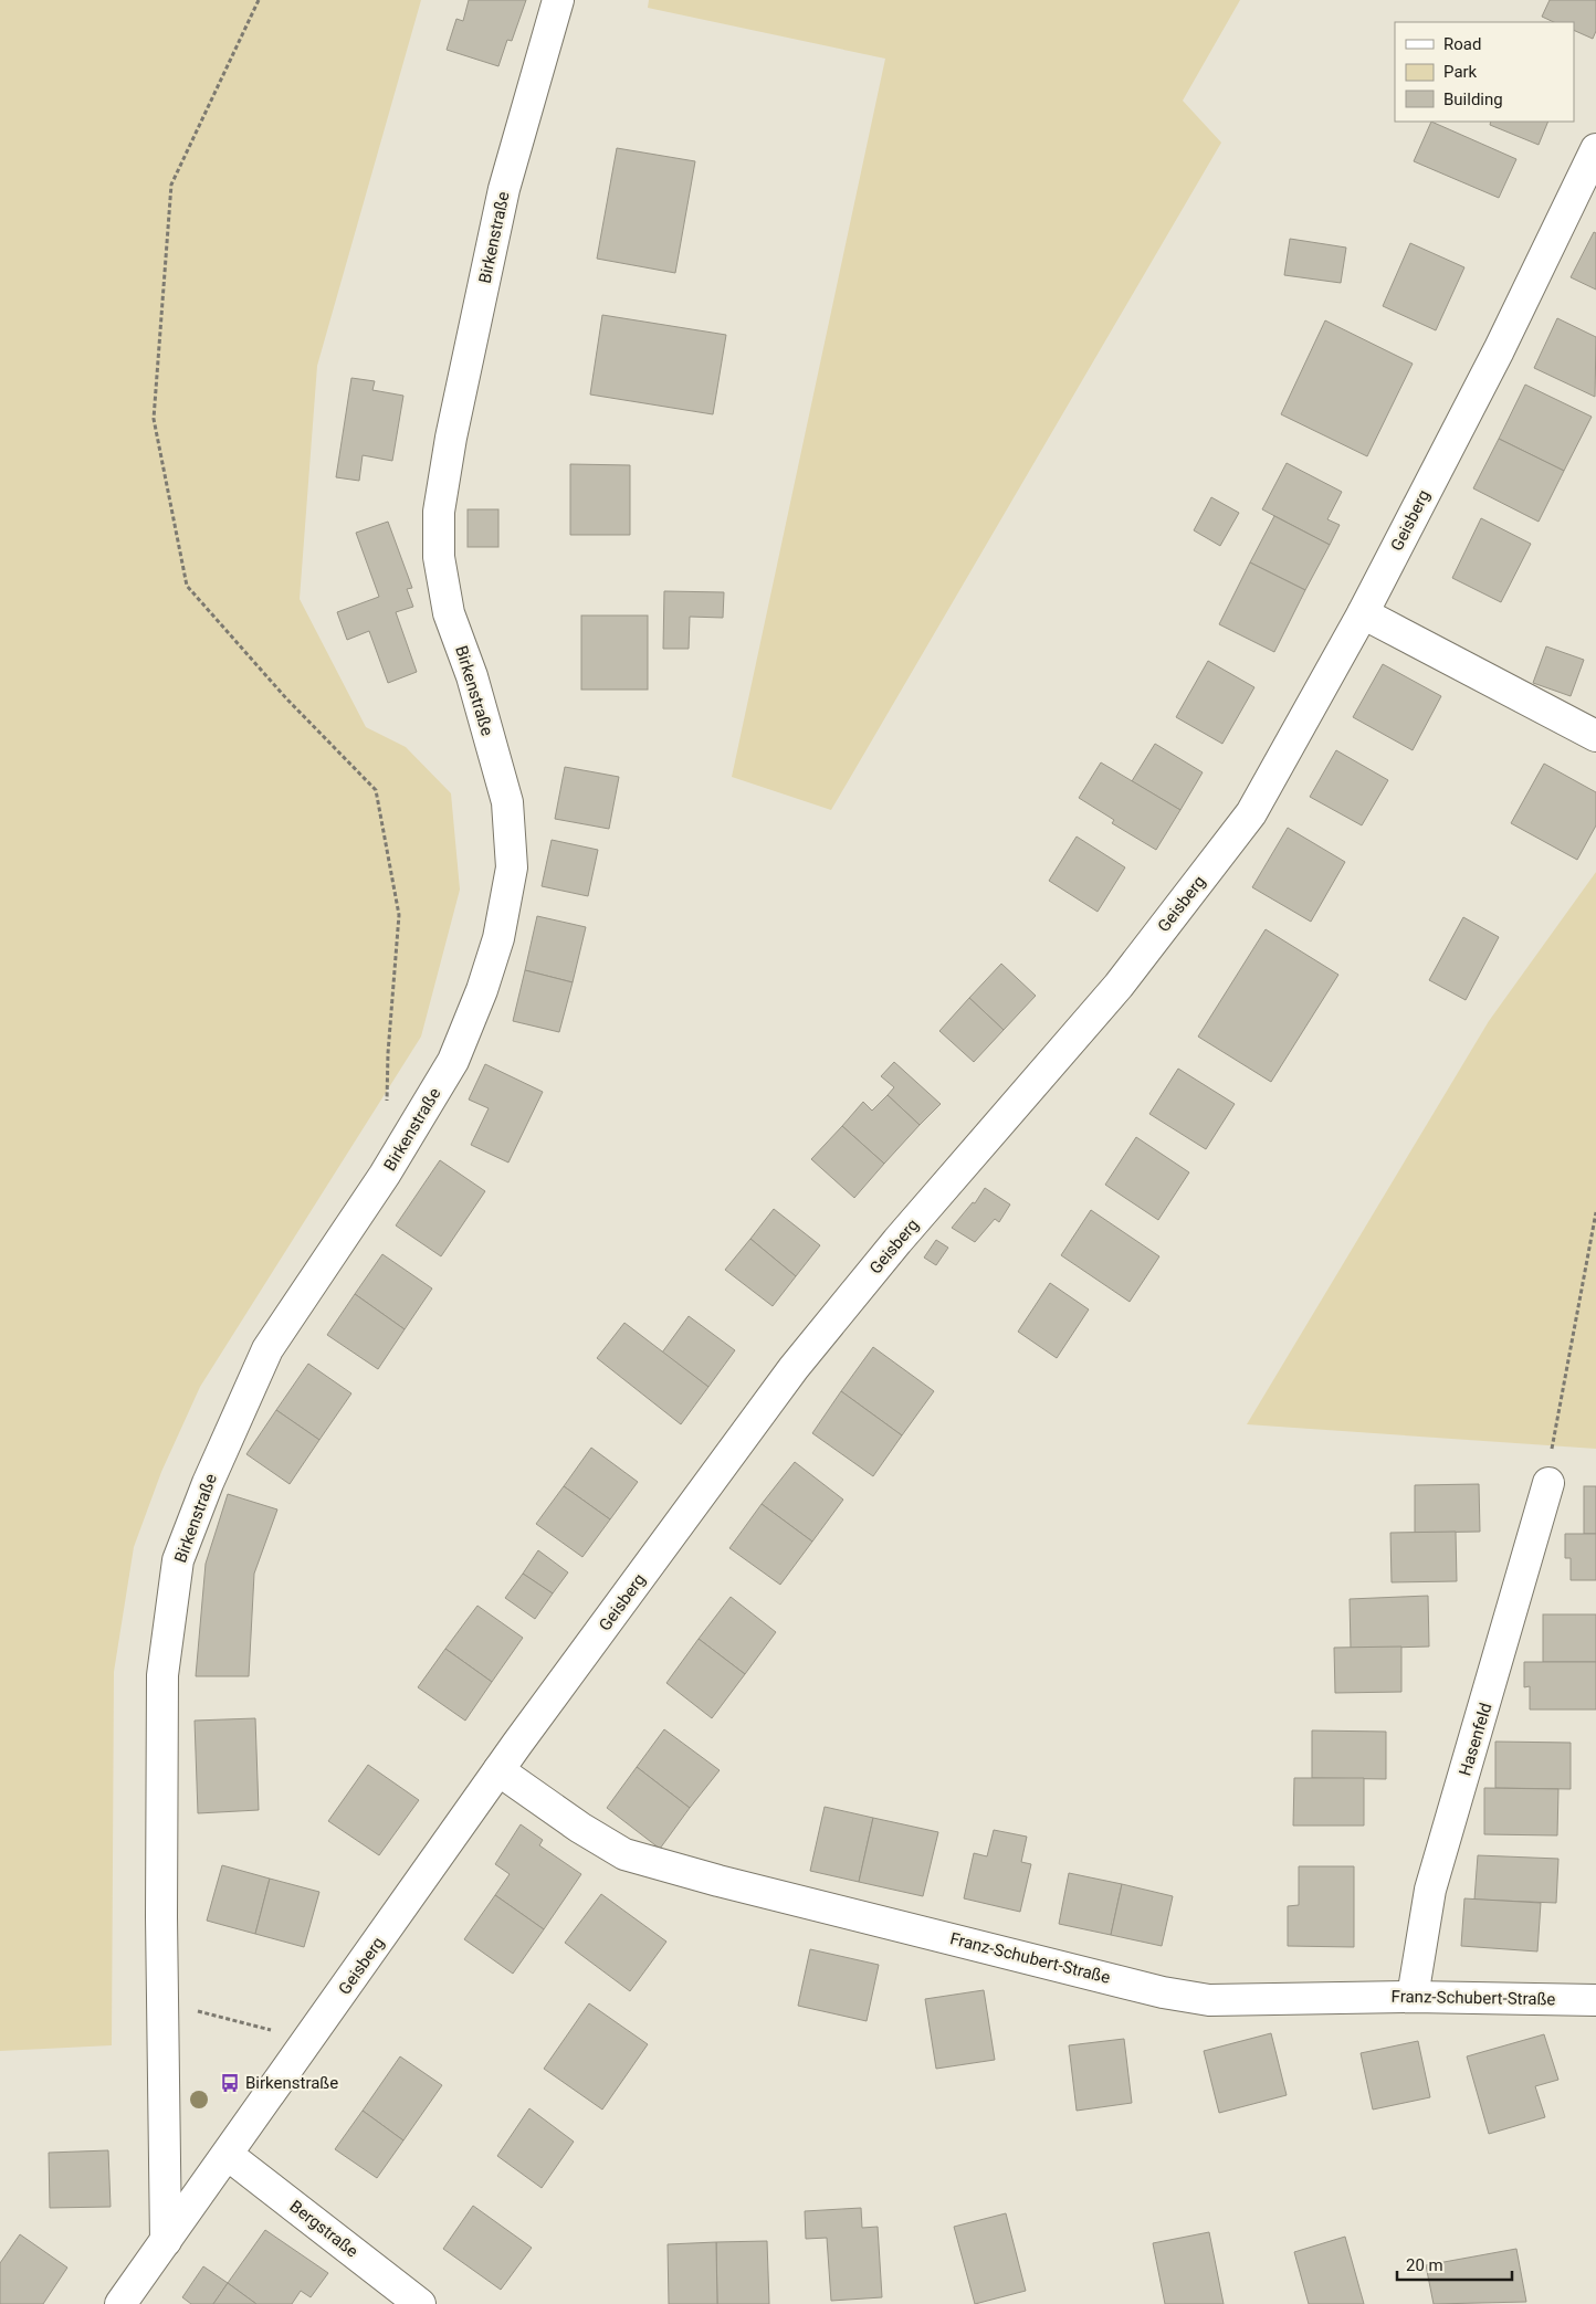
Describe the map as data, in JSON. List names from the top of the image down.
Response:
{
  "streets": {
    "street": [
      "Birkenstraße",
      "Geisberg",
      "Hasenfeld",
      "Franz-Schubert-Straße",
      "Bergstraße"
    ]
  },
  "crossings": [
    ["Birkenstraße", "Geisberg"],
    ["Geisberg", "Franz-Schubert-Straße"],
    ["Geisberg", "Bergstraße"],
    ["Hasenfeld", "Franz-Schubert-Straße"]
  ],
  "places": {
    "bus stop": ["Birkenstraße"]
  },
  "legend": ["Road", "Park", "Building"],
  "scale_bar": "20 m"
}
